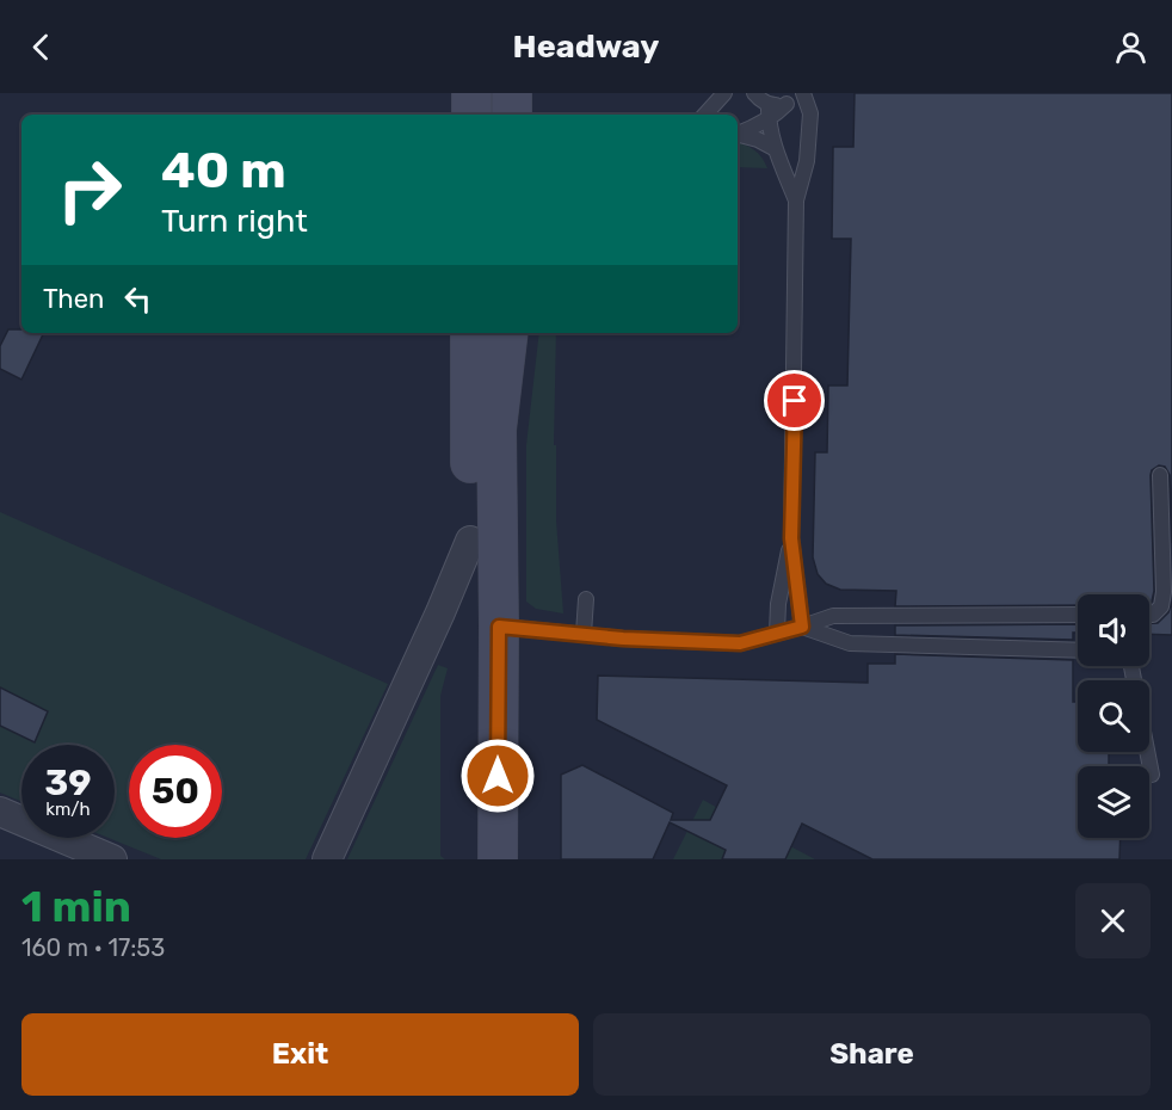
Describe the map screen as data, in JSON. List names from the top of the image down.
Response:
{
  "page": {
    "header": "Headway",
    "turn": ["40 m", "Turn right"],
    "then": "Then",
    "speed": "39 km/h",
    "limit": "50",
    "heading": ["1 min", "160 m · 17:53"],
    "buttons": ["Exit", "Share"]
  }
}
